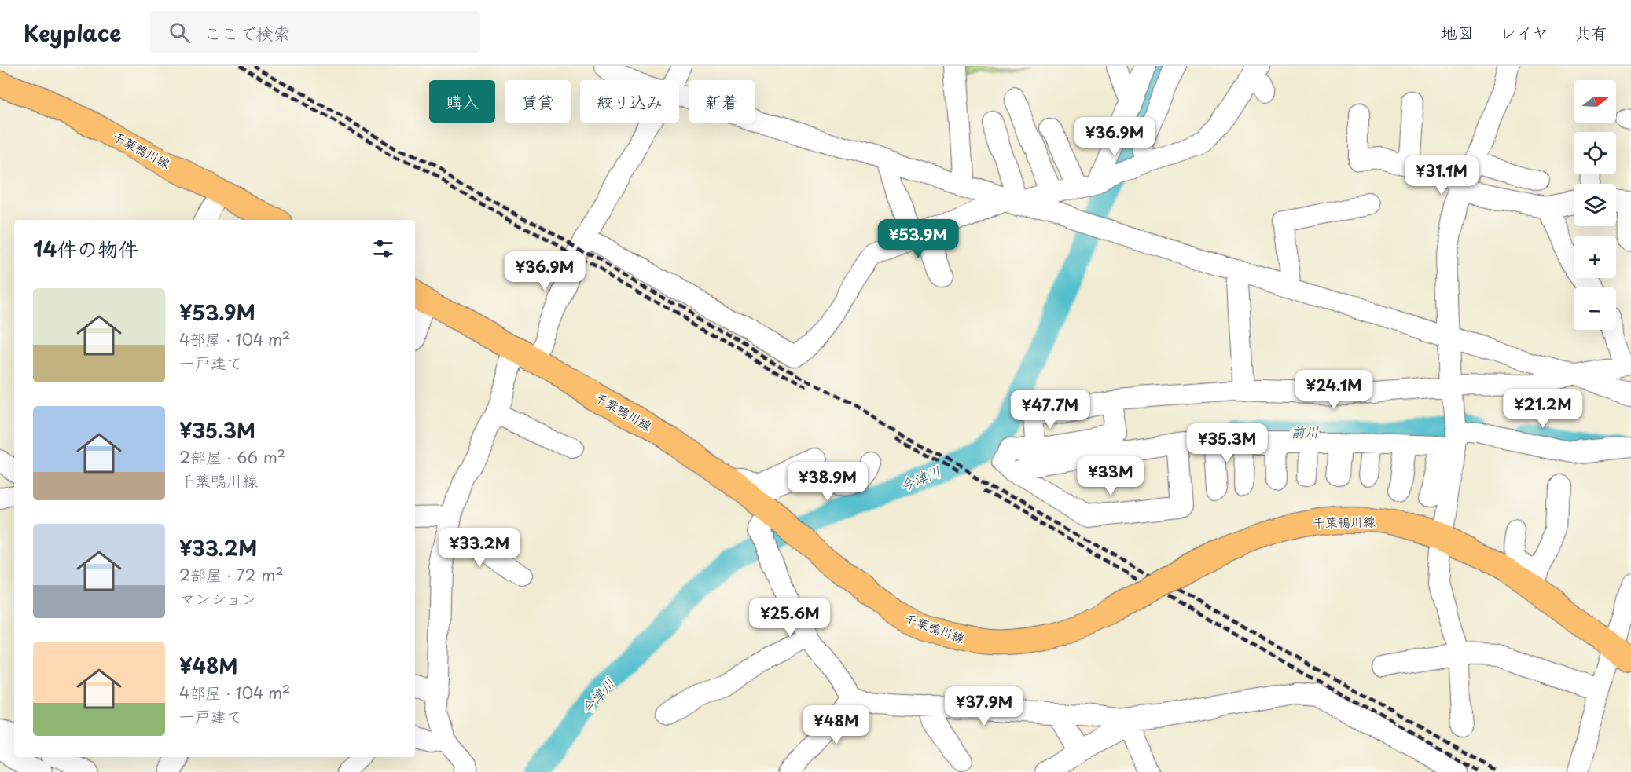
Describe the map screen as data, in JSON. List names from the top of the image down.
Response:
{
  "streets": {
    "main road": ["千葉鴨川線"]
  },
  "water": ["前川", "今津川"],
  "north": "right",
  "page": {
    "header": "Keyplace",
    "search": "ここで検索",
    "nav": ["地図", "レイヤ", "共有"],
    "map_buttons": ["+", "−"],
    "chip": [
      "購入",
      "賃貸",
      "絞り込み",
      "新着"
    ],
    "price": [
      "¥36.9M",
      "¥31.1M",
      "¥53.9M",
      "¥36.9M",
      "¥24.1M",
      "¥21.2M",
      "¥47.7M",
      "¥35.3M",
      "¥33M",
      "¥38.9M",
      "¥33.2M",
      "¥25.6M",
      "¥37.9M",
      "¥48M"
    ],
    "heading": "14件の物件",
    "list": [
      {
        "name": "¥53.9M",
        "note": "4部屋 · 104 m² · 一戸建て"
      },
      {
        "name": "¥35.3M",
        "note": "2部屋 · 66 m² · 千葉鴨川線"
      },
      {
        "name": "¥33.2M",
        "note": "2部屋 · 72 m² · マンション"
      },
      {
        "name": "¥48M",
        "note": "4部屋 · 104 m² · 一戸建て"
      }
    ]
  }
}
